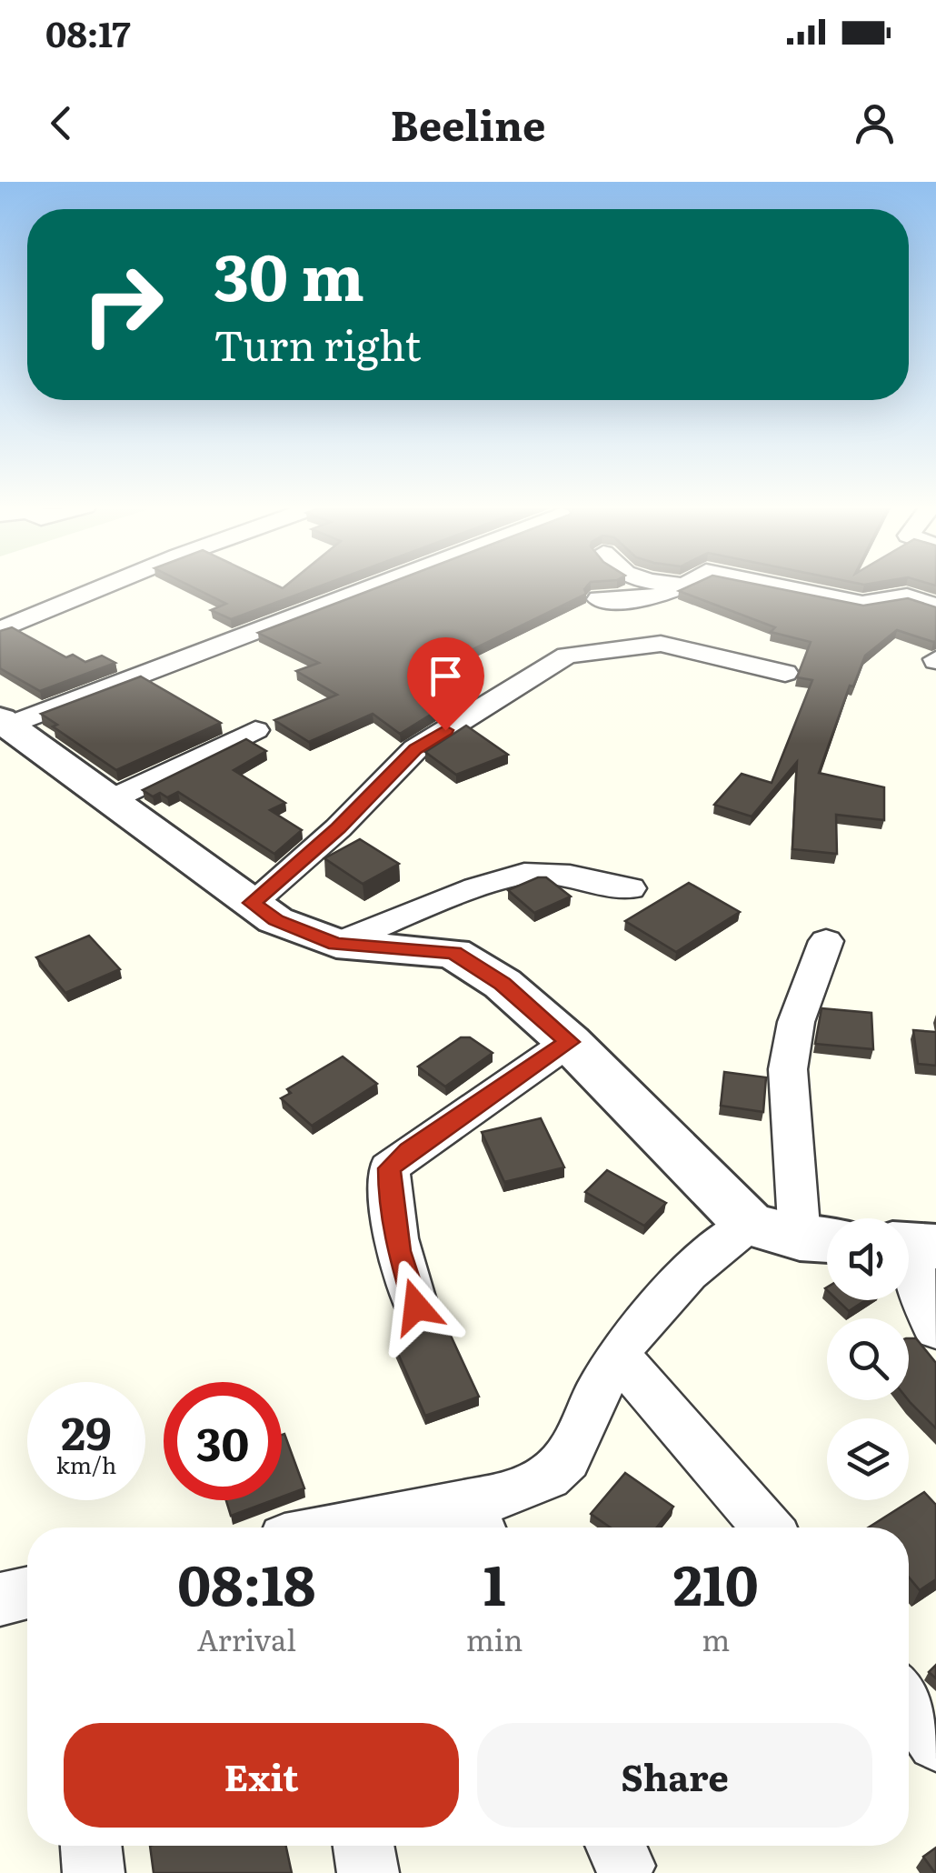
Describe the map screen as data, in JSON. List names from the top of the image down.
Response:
{
  "page": {
    "status": "08:17",
    "header": "Beeline",
    "turn": ["30 m", "Turn right"],
    "speed": "29 km/h",
    "limit": "30",
    "eta": [
      "08:18",
      "Arrival",
      "1",
      "min",
      "210",
      "m"
    ],
    "buttons": ["Exit", "Share"]
  }
}
